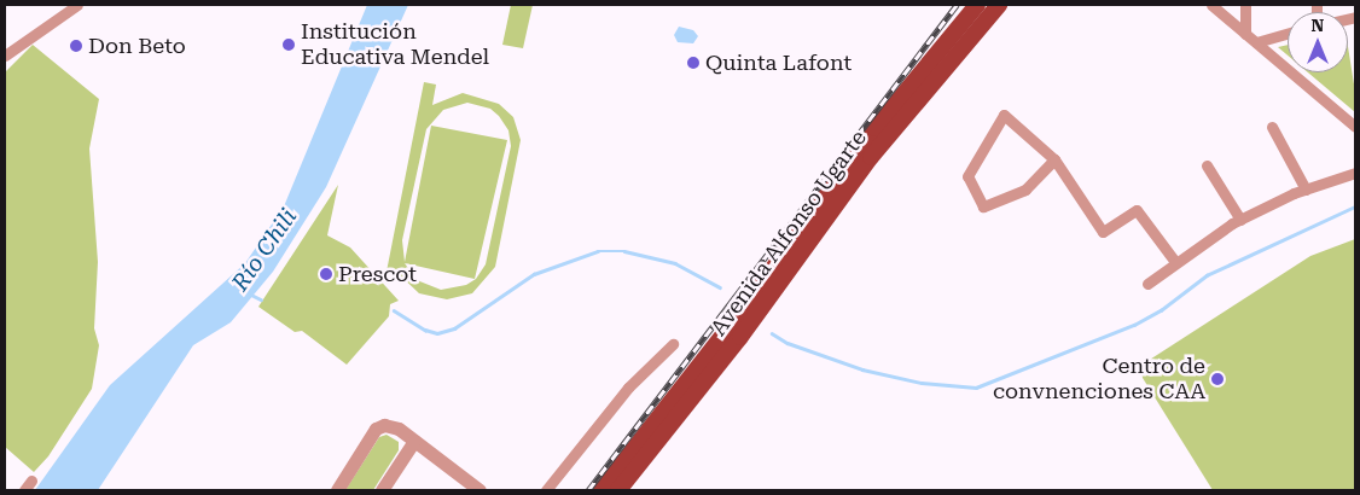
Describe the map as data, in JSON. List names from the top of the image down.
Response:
{
  "streets": {
    "main road": ["Avenida Alfonso Ugarte"]
  },
  "water": ["Río Chili"],
  "places": [
    "Institución Educativa Mendel",
    "Don Beto",
    "Quinta Lafont",
    "Prescot",
    "Centro de convnenciones CAA"
  ],
  "north": "top"
}
